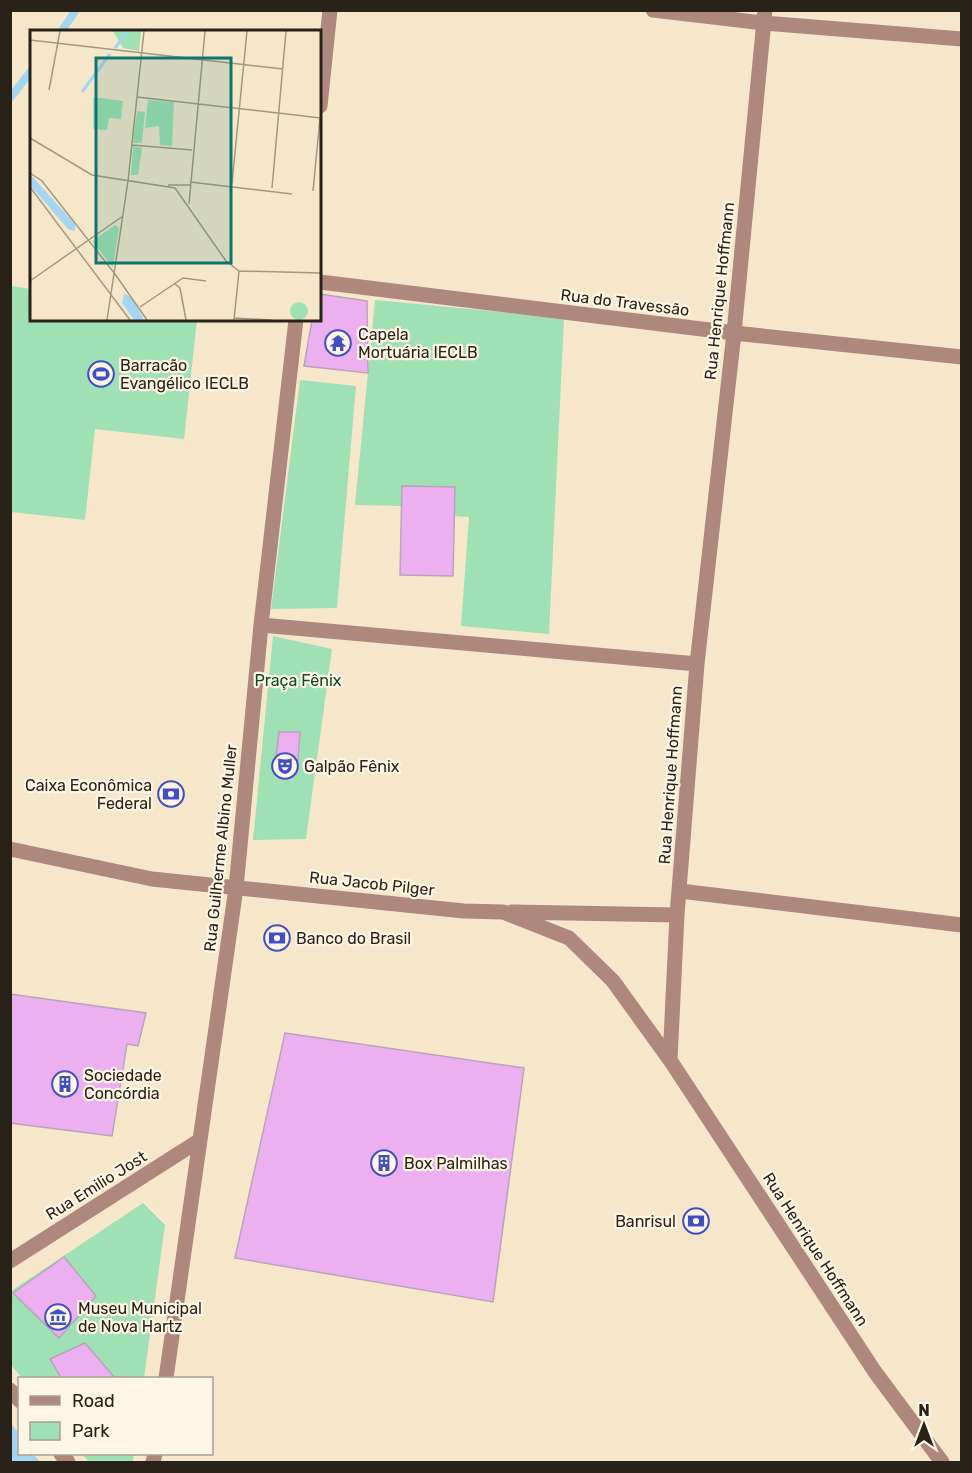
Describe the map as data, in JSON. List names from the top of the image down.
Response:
{
  "streets": {
    "street": [
      "Rua Henrique Hoffmann",
      "Rua do Travessão",
      "Rua Guilherme Albino Muller",
      "Rua Jacob Pilger",
      "Rua Emilio Jost"
    ]
  },
  "crossings": [
    ["Rua Henrique Hoffmann", "Rua do Travessão"],
    ["Rua Henrique Hoffmann", "Rua Jacob Pilger"],
    ["Rua Guilherme Albino Muller", "Rua Jacob Pilger"],
    ["Rua Guilherme Albino Muller", "Rua Emilio Jost"]
  ],
  "parks": ["Praça Fênix"],
  "places": {
    "temple": ["Capela Mortuária IECLB"],
    "sports": ["Barracão Evangélico IECLB"],
    "theatre": ["Galpão Fênix"],
    "bank": ["Caixa Econômica Federal", "Banco do Brasil", "Banrisul"],
    "building": ["Sociedade Concórdia", "Box Palmilhas"],
    "museum": ["Museu Municipal de Nova Hartz"]
  },
  "legend": ["Road", "Park"],
  "north": "top"
}
